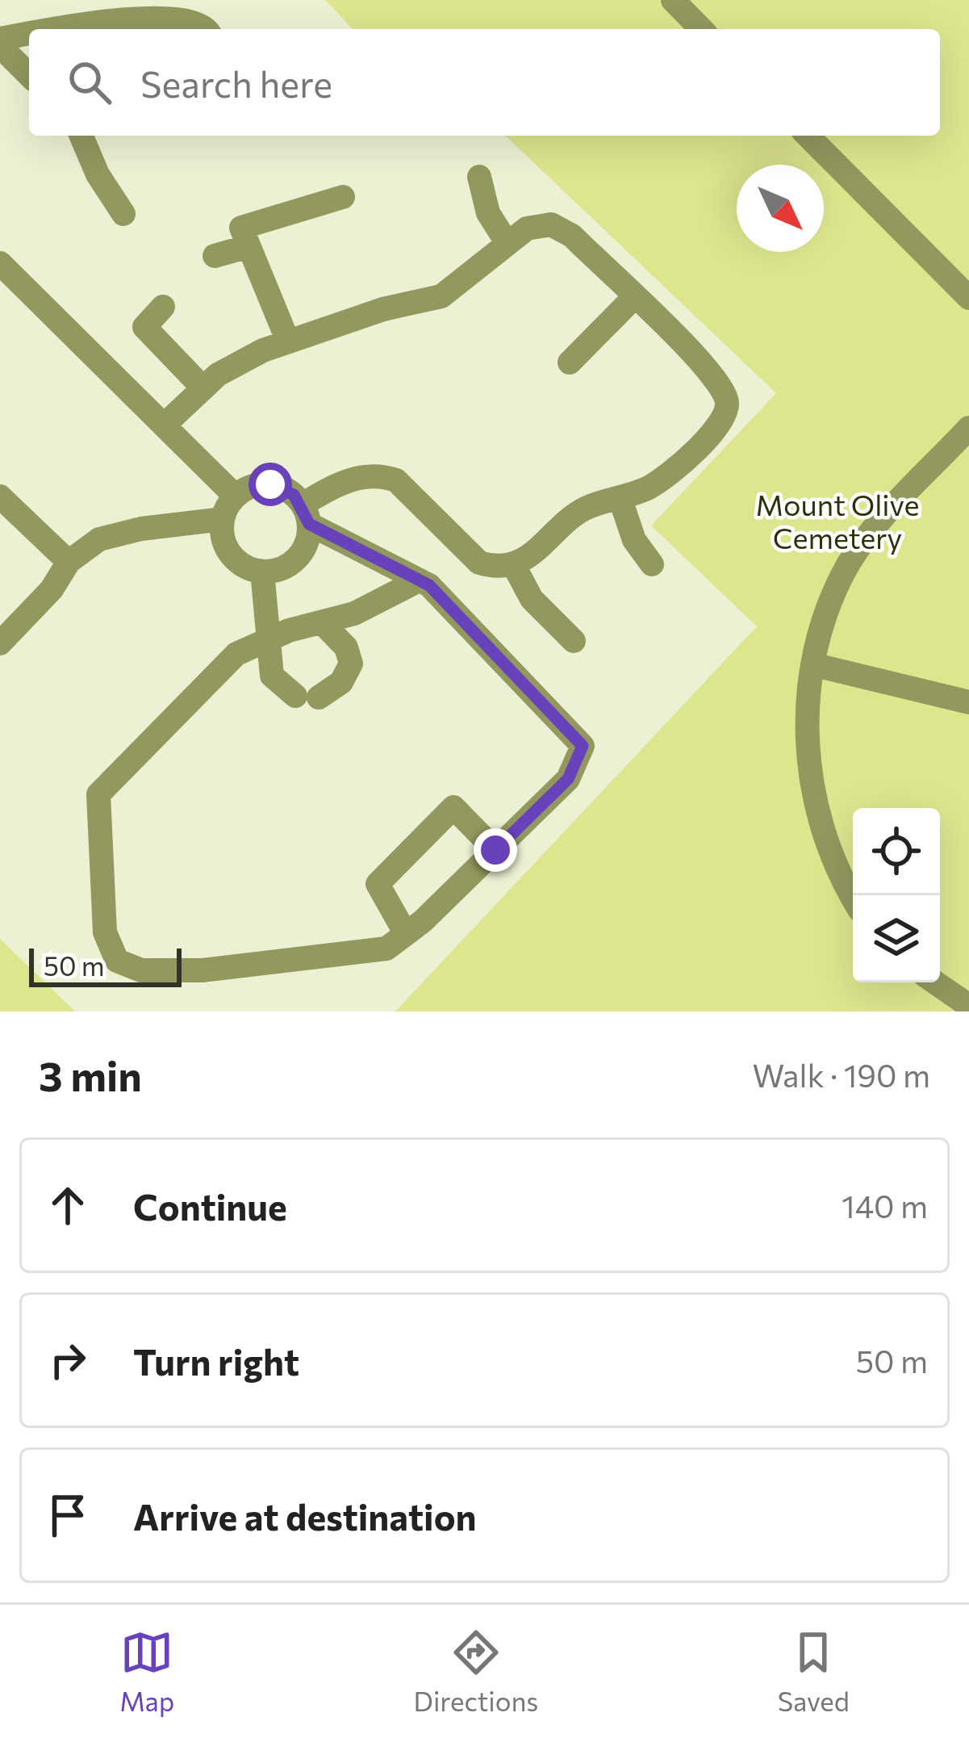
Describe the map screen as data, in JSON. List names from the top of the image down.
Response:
{
  "parks": ["Mount Olive Cemetery"],
  "scale_bar": "50 m",
  "north": "bottom right",
  "page": {
    "search": "Search here",
    "scale": "50 m",
    "heading": ["3 min", "Walk · 190 m"],
    "list": [
      ["Continue", "140 m"],
      ["Turn right", "50 m"],
      "Arrive at destination"
    ],
    "nav": ["Map", "Directions", "Saved"]
  }
}
